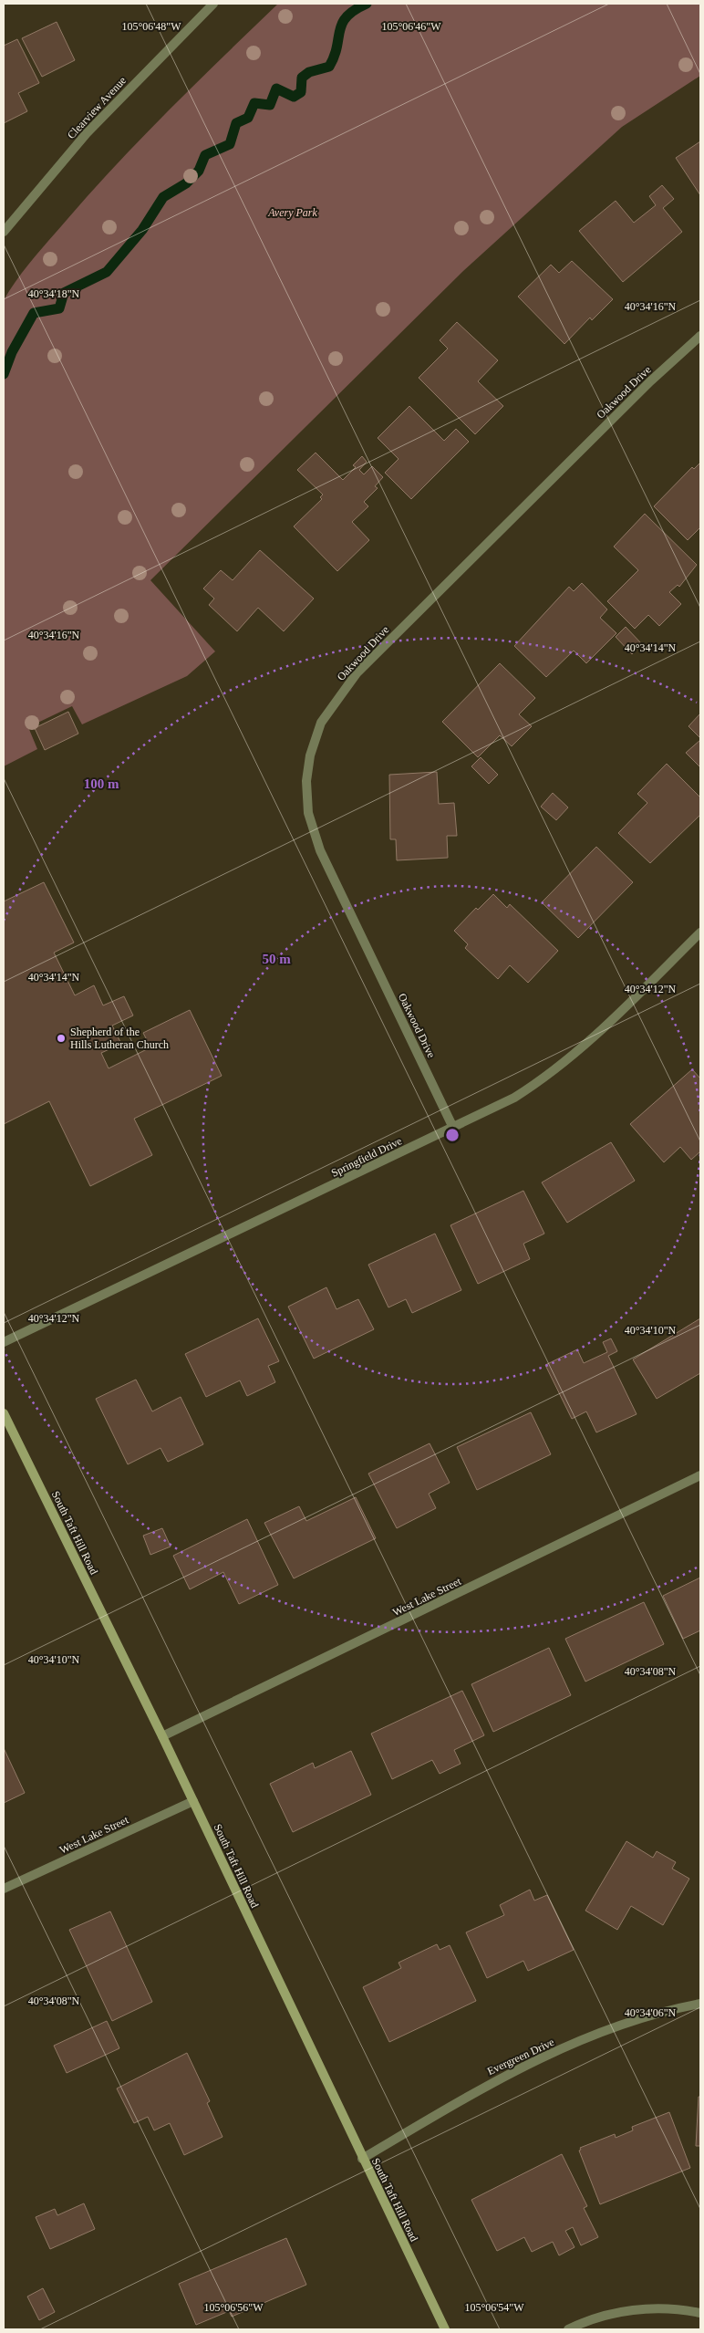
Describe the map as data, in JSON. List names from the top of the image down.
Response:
{
  "streets": {
    "main road": ["South Taft Hill Road"],
    "street": [
      "Clearview Avenue",
      "Oakwood Drive",
      "Springfield Drive",
      "West Lake Street",
      "Evergreen Drive"
    ]
  },
  "crossings": [
    ["Oakwood Drive", "Springfield Drive"],
    ["South Taft Hill Road", "West Lake Street"],
    ["South Taft Hill Road", "Evergreen Drive"]
  ],
  "parks": ["Avery Park"],
  "places": ["Shepherd of the Hills Lutheran Church"],
  "coordinates": [
    "105°06'48\"W",
    "105°06'46\"W",
    "40°34'18\"N",
    "40°34'16\"N",
    "40°34'14\"N",
    "40°34'12\"N",
    "40°34'10\"N",
    "40°34'08\"N",
    "40°34'06\"N",
    "105°06'56\"W",
    "105°06'54\"W"
  ],
  "rings": ["100 m", "50 m"]
}
